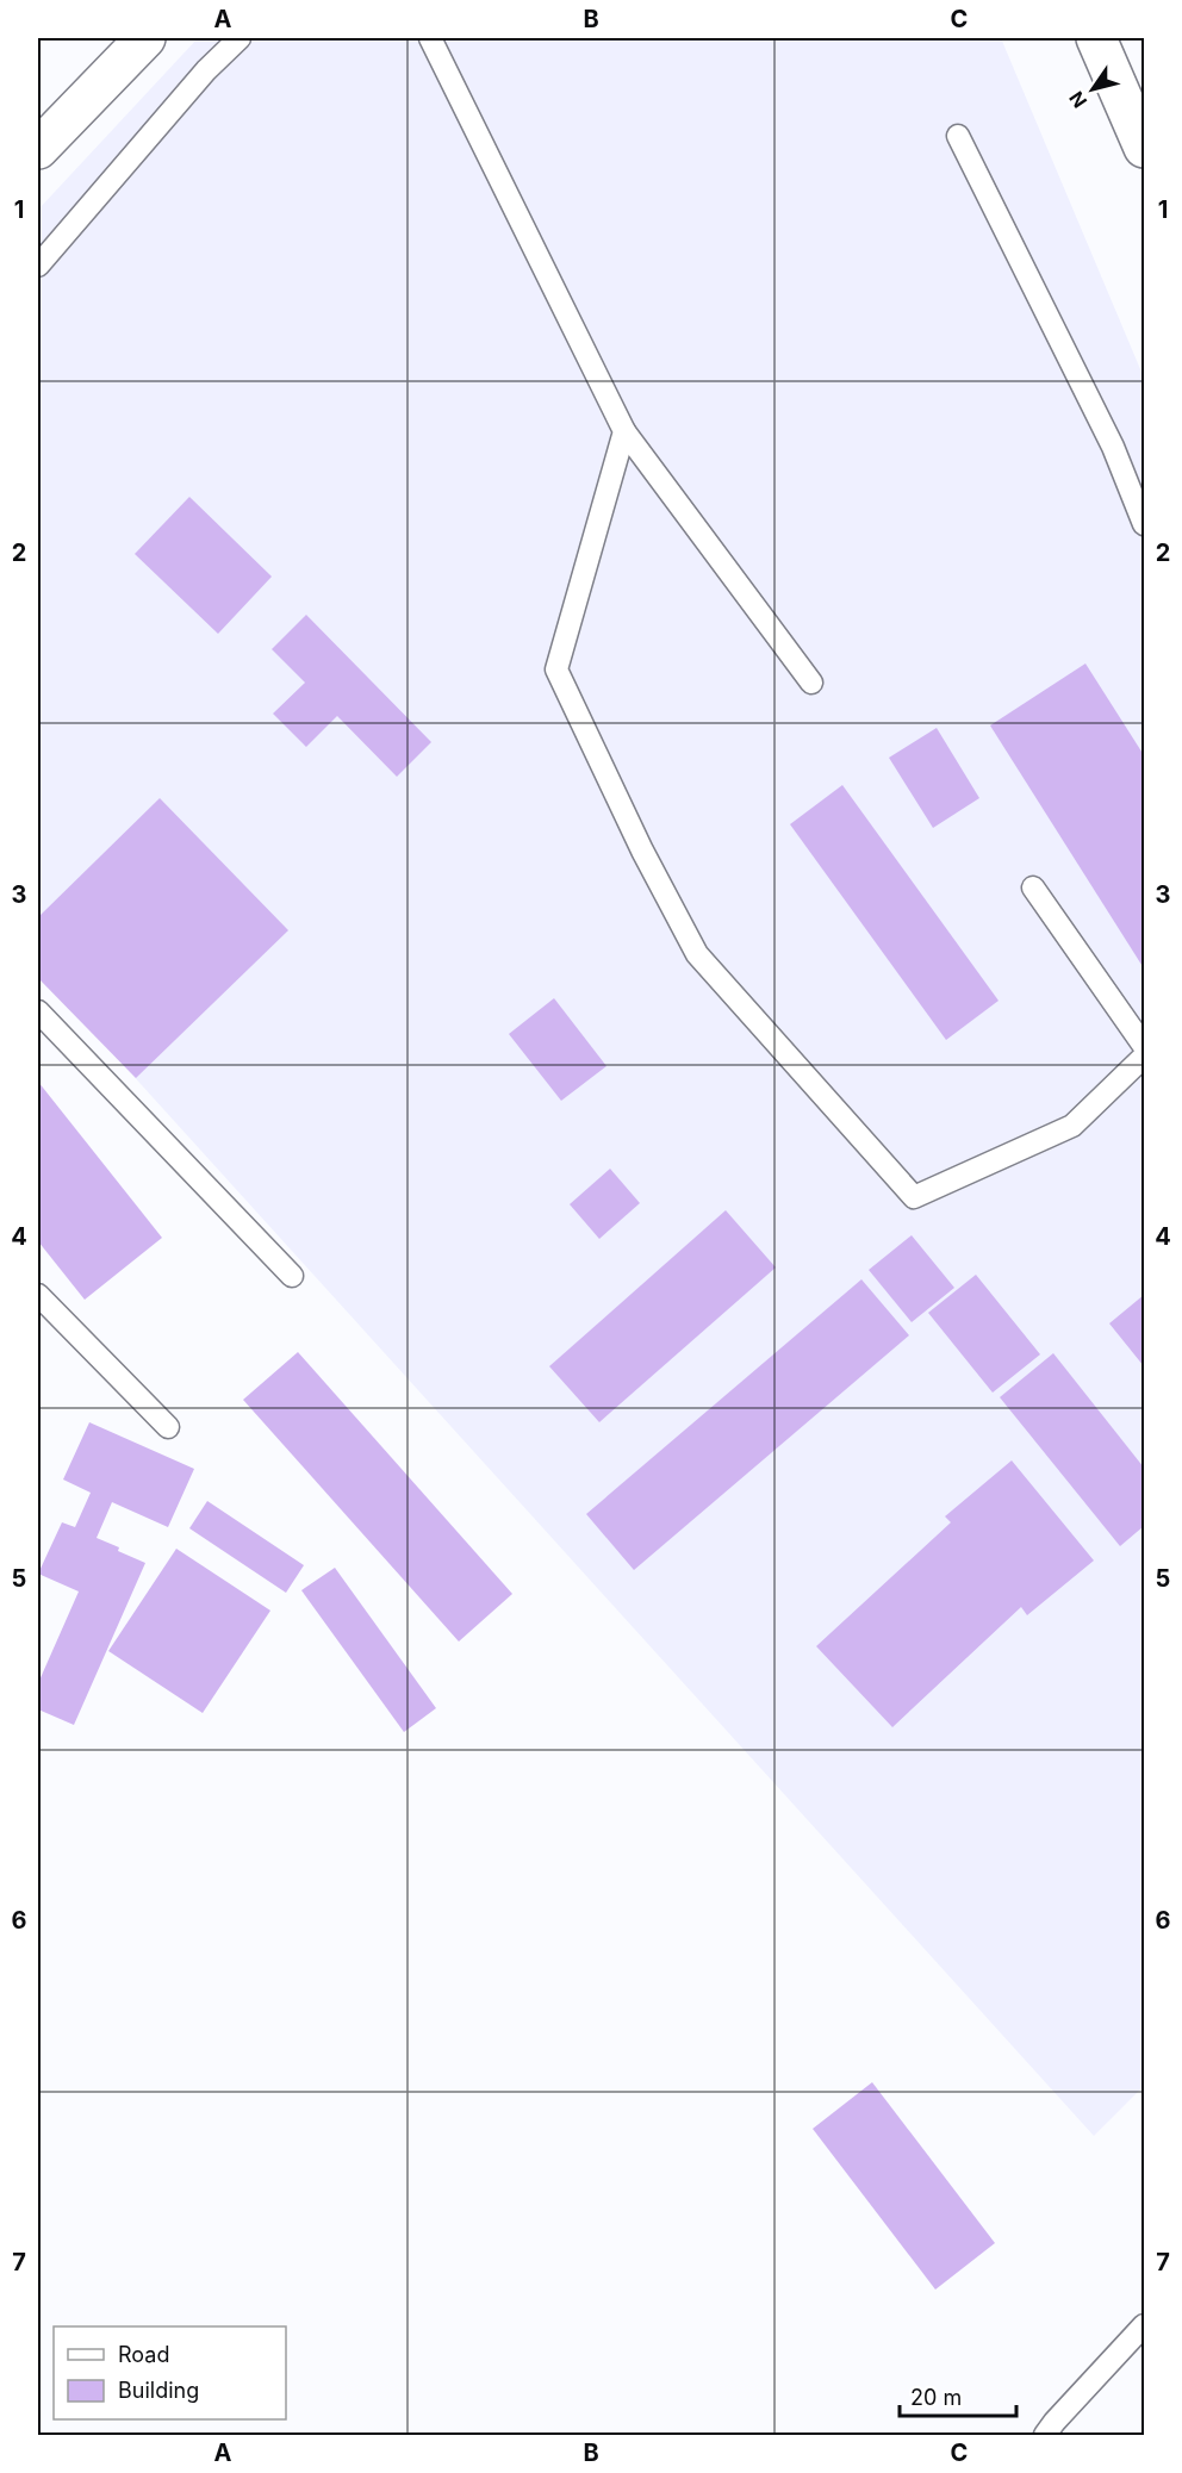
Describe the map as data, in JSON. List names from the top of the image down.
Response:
{
  "legend": ["Road", "Building"],
  "scale_bar": "20 m",
  "north": "bottom left",
  "grid": {
    "columns": ["A", "B", "C"],
    "rows": [
      "1",
      "2",
      "3",
      "4",
      "5",
      "6",
      "7"
    ]
  }
}
